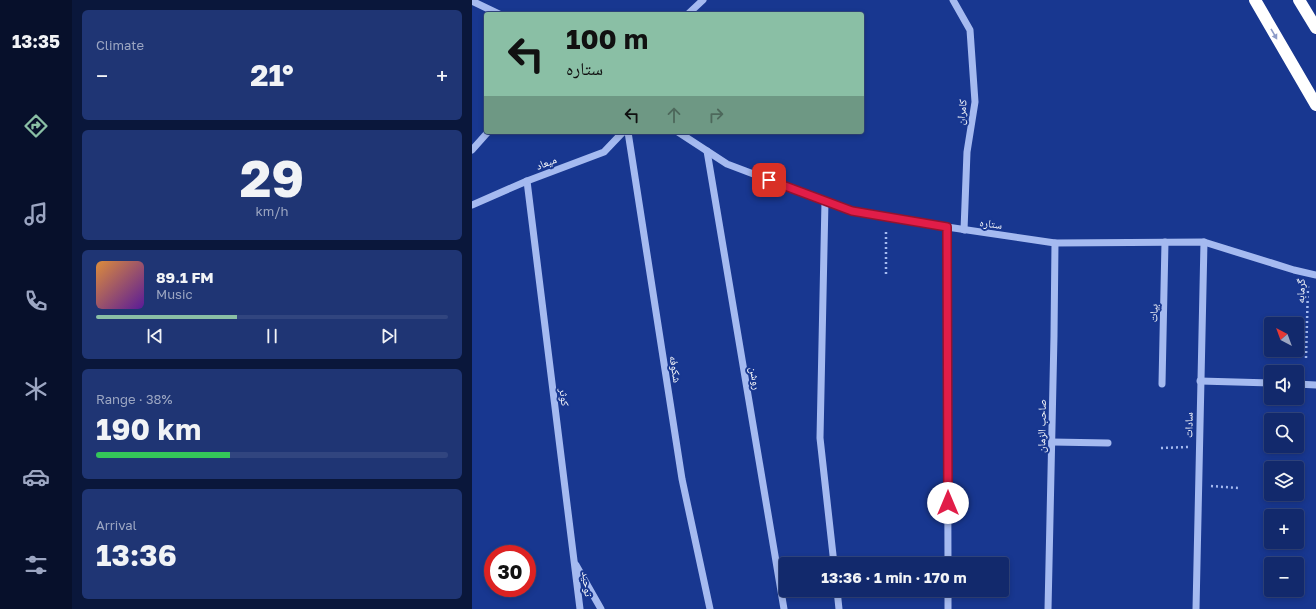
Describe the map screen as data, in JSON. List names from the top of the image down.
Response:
{
  "streets": {
    "street": [
      "کامران",
      "میعاد",
      "ستاره",
      "بیات",
      "شکوفه",
      "روشن",
      "کوثر",
      "سادات",
      "صاحب الزمان",
      "توحید"
    ],
    "path": ["گرمابه"]
  },
  "crossings": [
    ["کامران", "ستاره"],
    ["میعاد", "کوثر"],
    ["ستاره", "گرمابه"],
    ["ستاره", "بیات"],
    ["ستاره", "روشن"],
    ["ستاره", "سادات"],
    ["ستاره", "صاحب الزمان"],
    ["کوثر", "توحید"]
  ],
  "north": "top left",
  "page": {
    "tabs": "13:35",
    "tile": [
      "Climate",
      ["29", "km/h"],
      ["Range · 38%", "190 km"],
      ["Arrival", "13:36"]
    ],
    "turn": ["100 m", "ستاره"],
    "heat": ["−", "21°", "+"],
    "song": ["89.1 FM", "Music"],
    "map_buttons": ["+", "−"],
    "limit": "30",
    "trip": "13:36 · 1 min · 170 m"
  }
}
